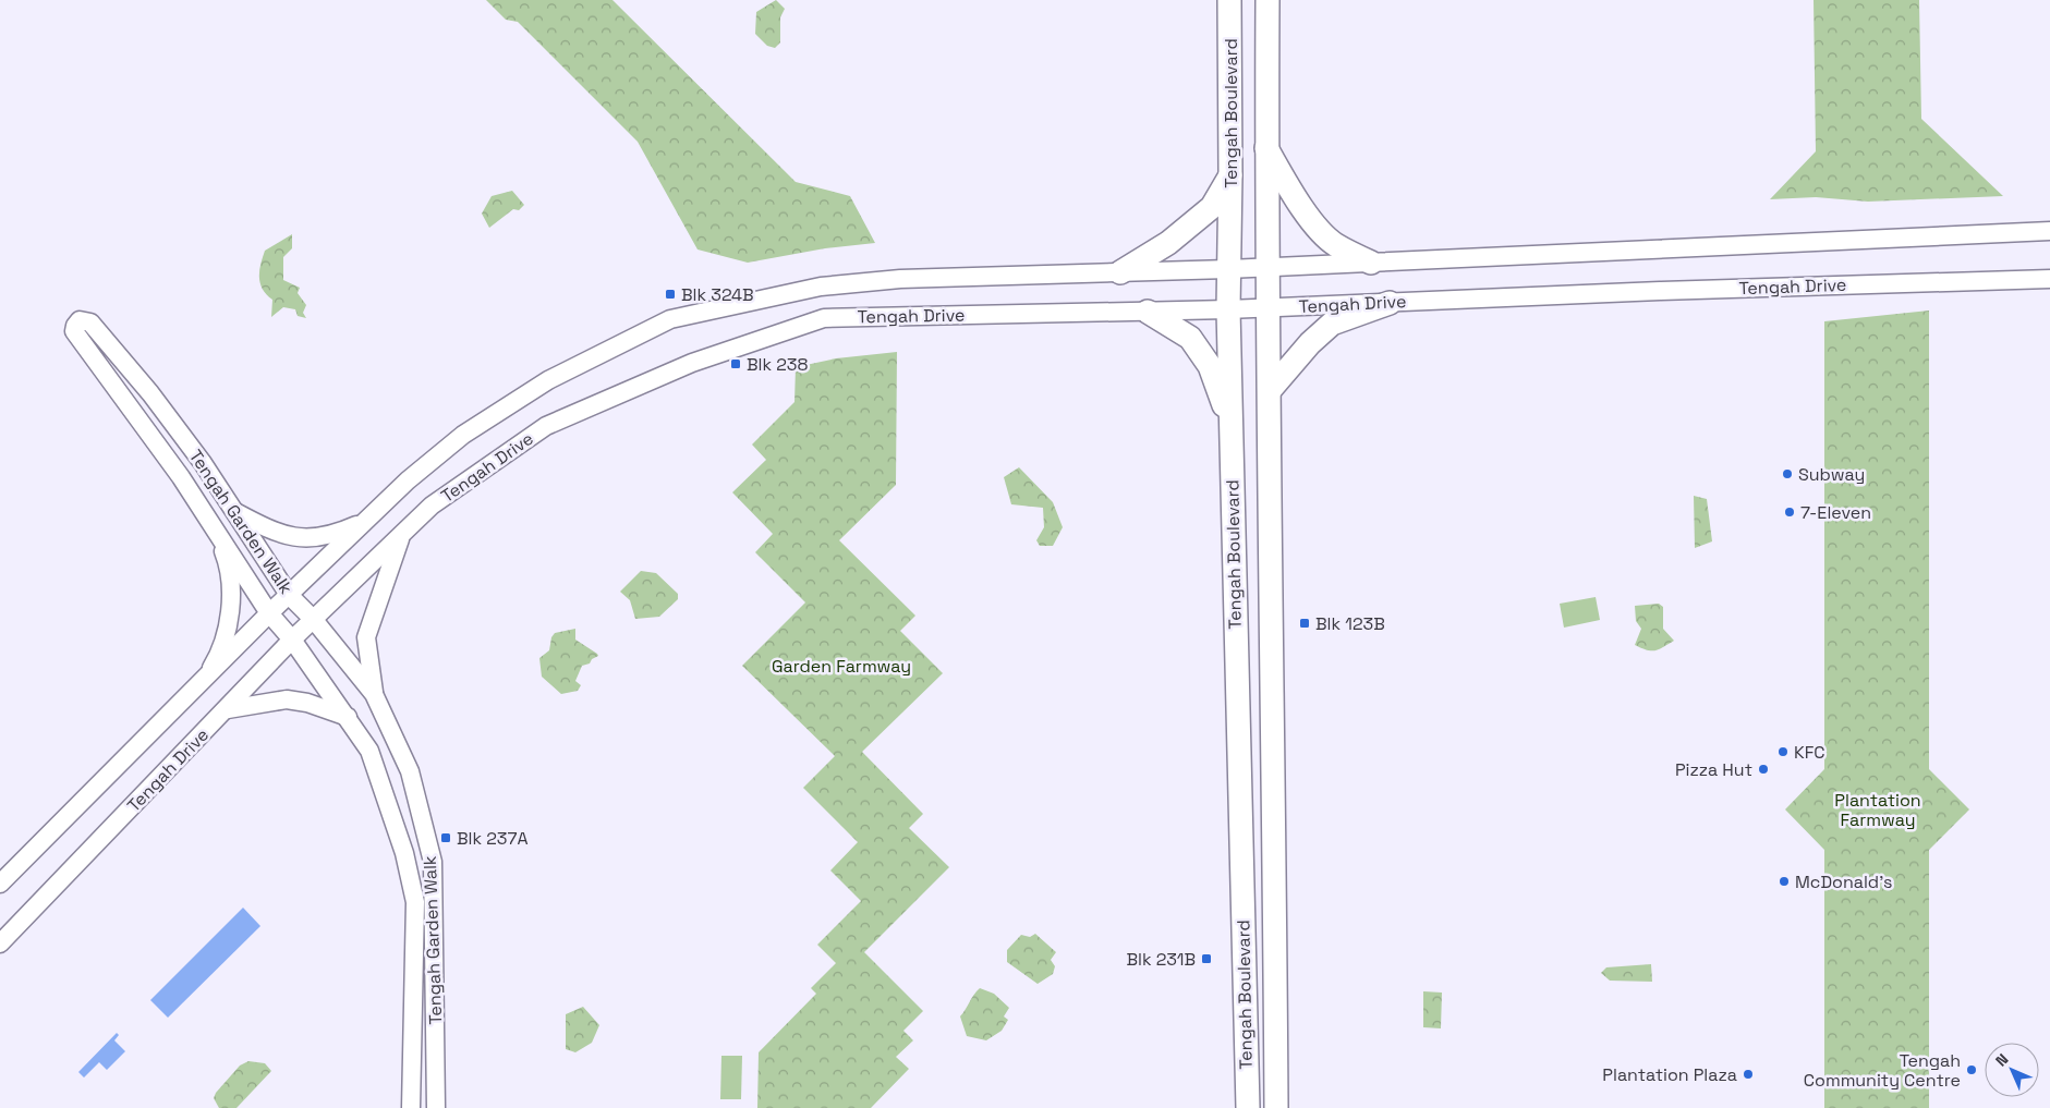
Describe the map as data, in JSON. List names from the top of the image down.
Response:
{
  "streets": {
    "main road": ["Tengah Boulevard"],
    "street": ["Tengah Drive", "Tengah Garden Walk"]
  },
  "crossings": [
    ["Tengah Boulevard", "Tengah Drive"],
    ["Tengah Drive", "Tengah Garden Walk"]
  ],
  "parks": ["Garden Farmway", "Plantation Farmway"],
  "places": {
    "transit": [
      "Blk 324B",
      "Blk 238",
      "Blk 123B",
      "Blk 237A",
      "Blk 231B"
    ],
    "other": [
      "Subway",
      "7-Eleven",
      "KFC",
      "Pizza Hut",
      "McDonald's",
      "Tengah Community Centre",
      "Plantation Plaza"
    ]
  },
  "north": "top left"
}
